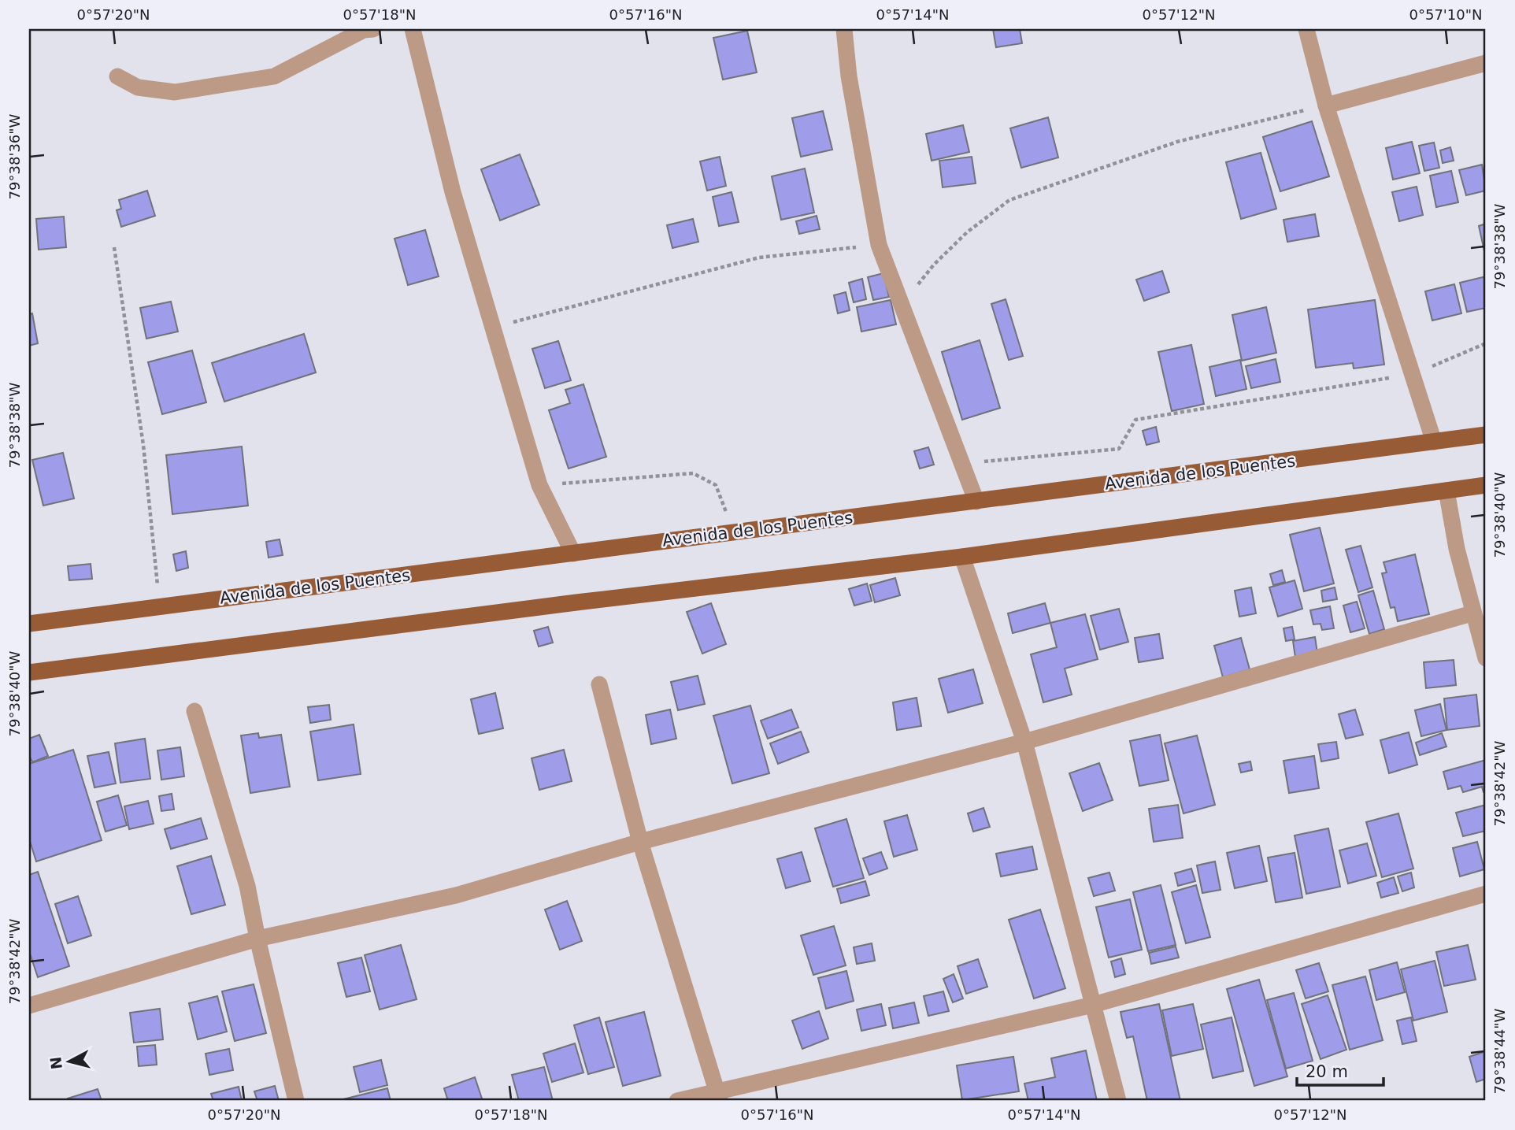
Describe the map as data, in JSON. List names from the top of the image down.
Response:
{
  "streets": {
    "main road": ["Avenida de los Puentes"]
  },
  "scale_bar": "20 m",
  "north": "left",
  "coordinates": [
    "0°57'20\"N",
    "0°57'18\"N",
    "0°57'16\"N",
    "0°57'14\"N",
    "0°57'12\"N",
    "0°57'10\"N",
    "79°38'36\"W",
    "79°38'38\"W",
    "79°38'40\"W",
    "79°38'42\"W",
    "79°38'44\"W"
  ]
}
